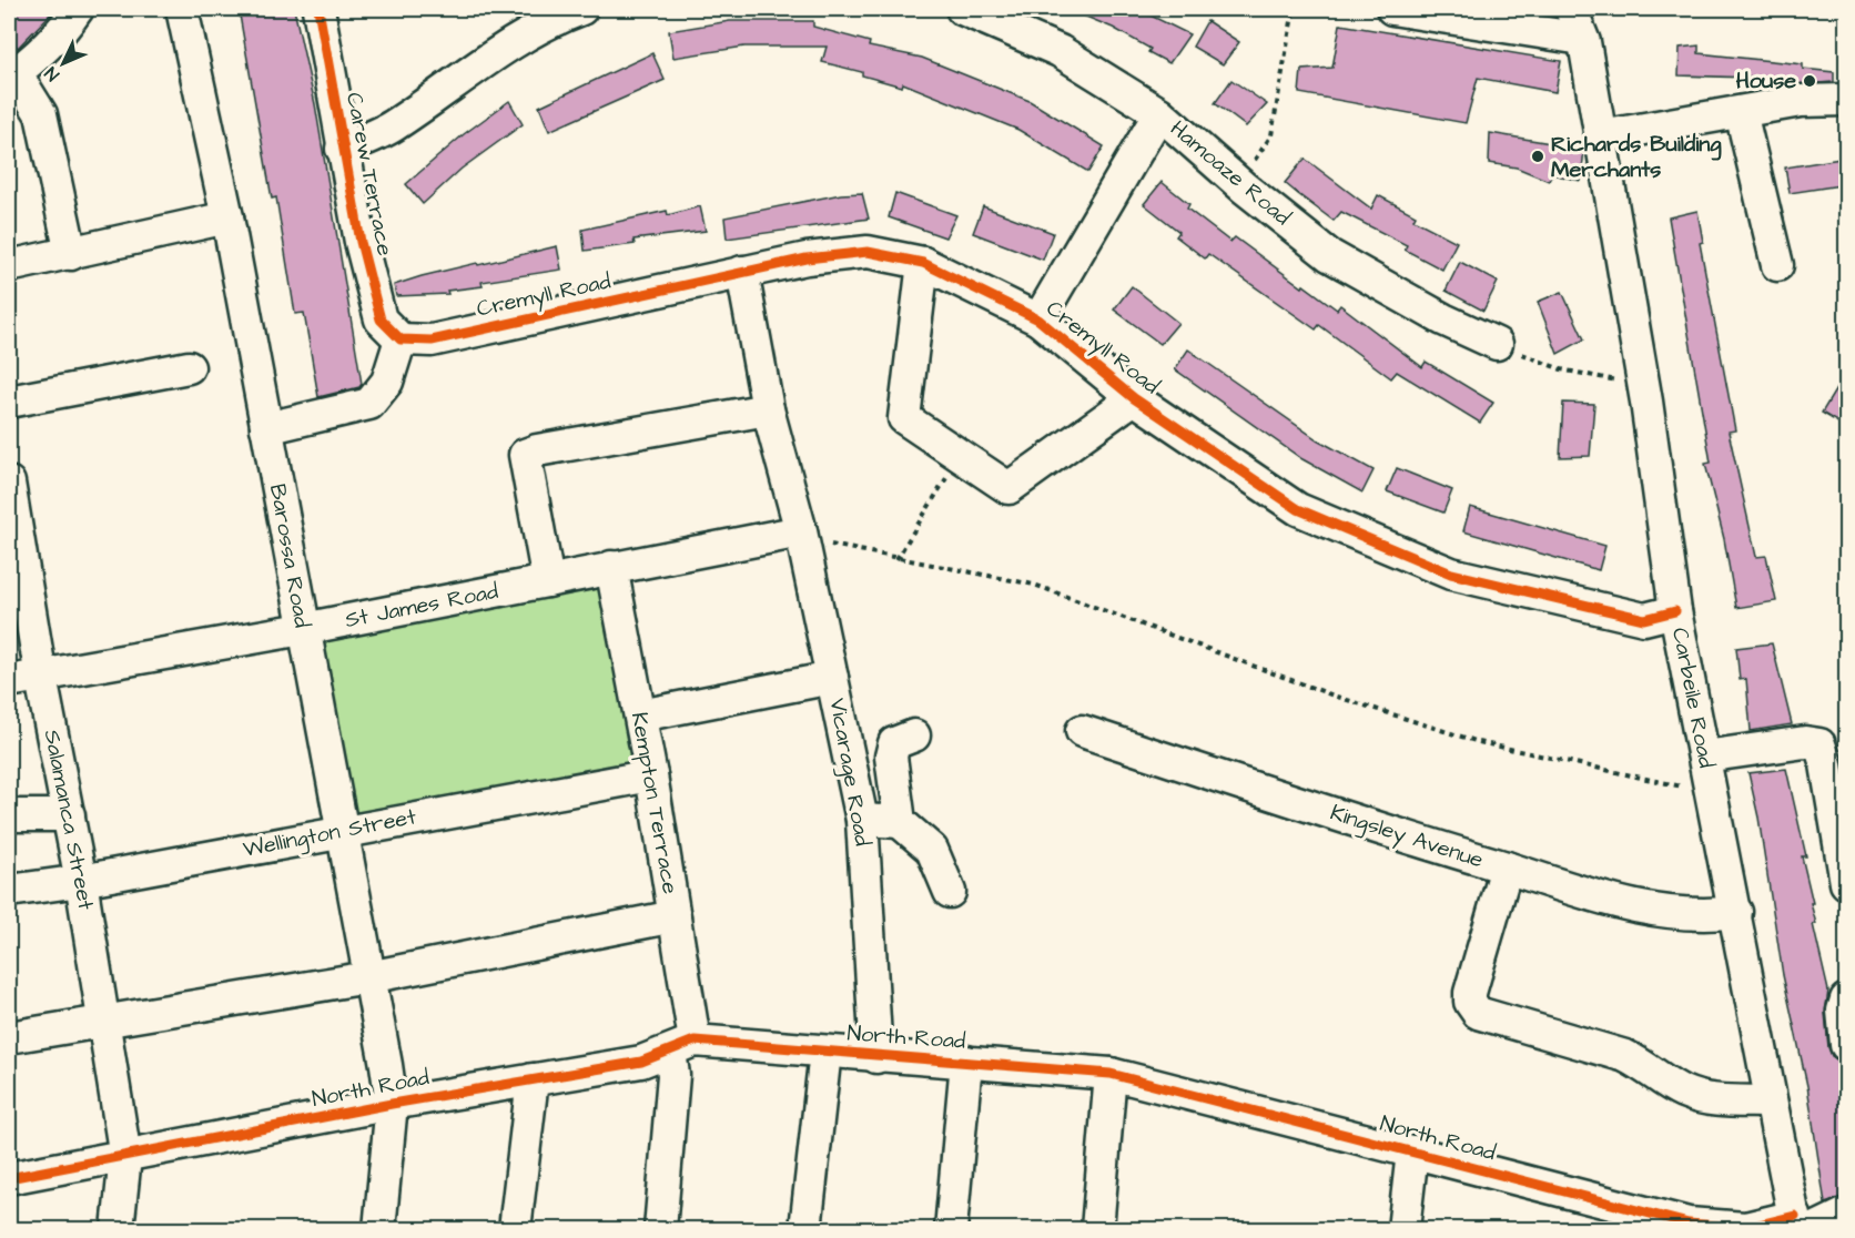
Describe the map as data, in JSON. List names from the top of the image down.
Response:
{
  "streets": {
    "street": [
      "Hamoaze Road",
      "Carew Terrace",
      "Cremyll Road",
      "Barossa Road",
      "St James Road",
      "Carbeile Road",
      "Vicarage Road",
      "Kempton Terrace",
      "Salamanca Street",
      "Wellington Street",
      "Kingsley Avenue",
      "North Road"
    ]
  },
  "crossings": [
    ["Carew Terrace", "Cremyll Road"],
    ["Cremyll Road", "Carbeile Road"],
    ["Cremyll Road", "Vicarage Road"],
    ["Barossa Road", "St James Road"],
    ["Barossa Road", "Wellington Street"],
    ["Barossa Road", "North Road"],
    ["St James Road", "Vicarage Road"],
    ["St James Road", "Kempton Terrace"],
    ["St James Road", "Salamanca Street"],
    ["Carbeile Road", "Kingsley Avenue"],
    ["Carbeile Road", "North Road"],
    ["Vicarage Road", "North Road"],
    ["Kempton Terrace", "Wellington Street"],
    ["Kempton Terrace", "North Road"],
    ["Salamanca Street", "Wellington Street"],
    ["Salamanca Street", "North Road"]
  ],
  "places": ["House", "Richards Building Merchants"],
  "north": "bottom left"
}
